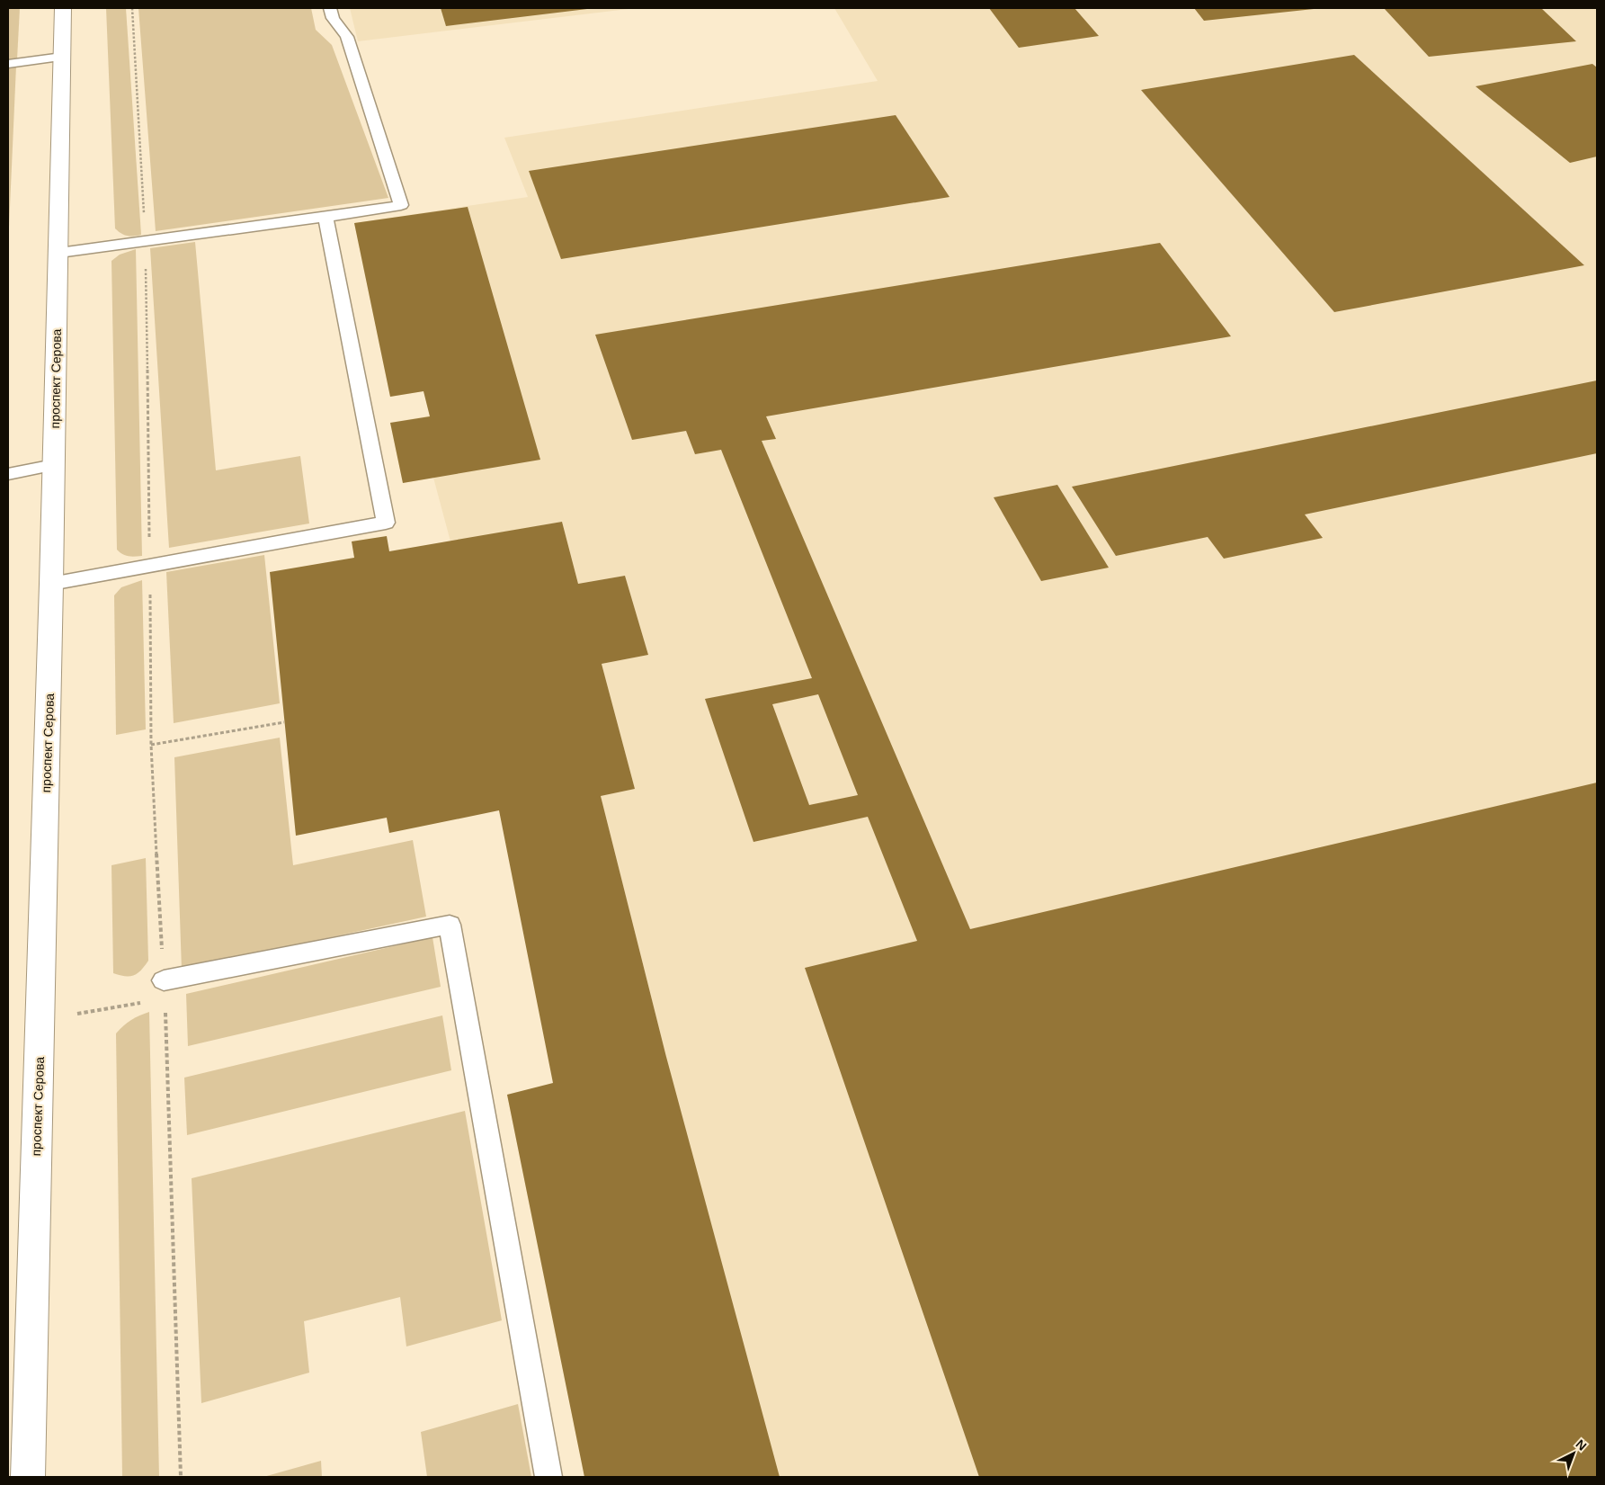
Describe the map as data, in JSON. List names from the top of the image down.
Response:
{
  "streets": {
    "main road": ["проспект Серова"]
  },
  "north": "top right"
}
